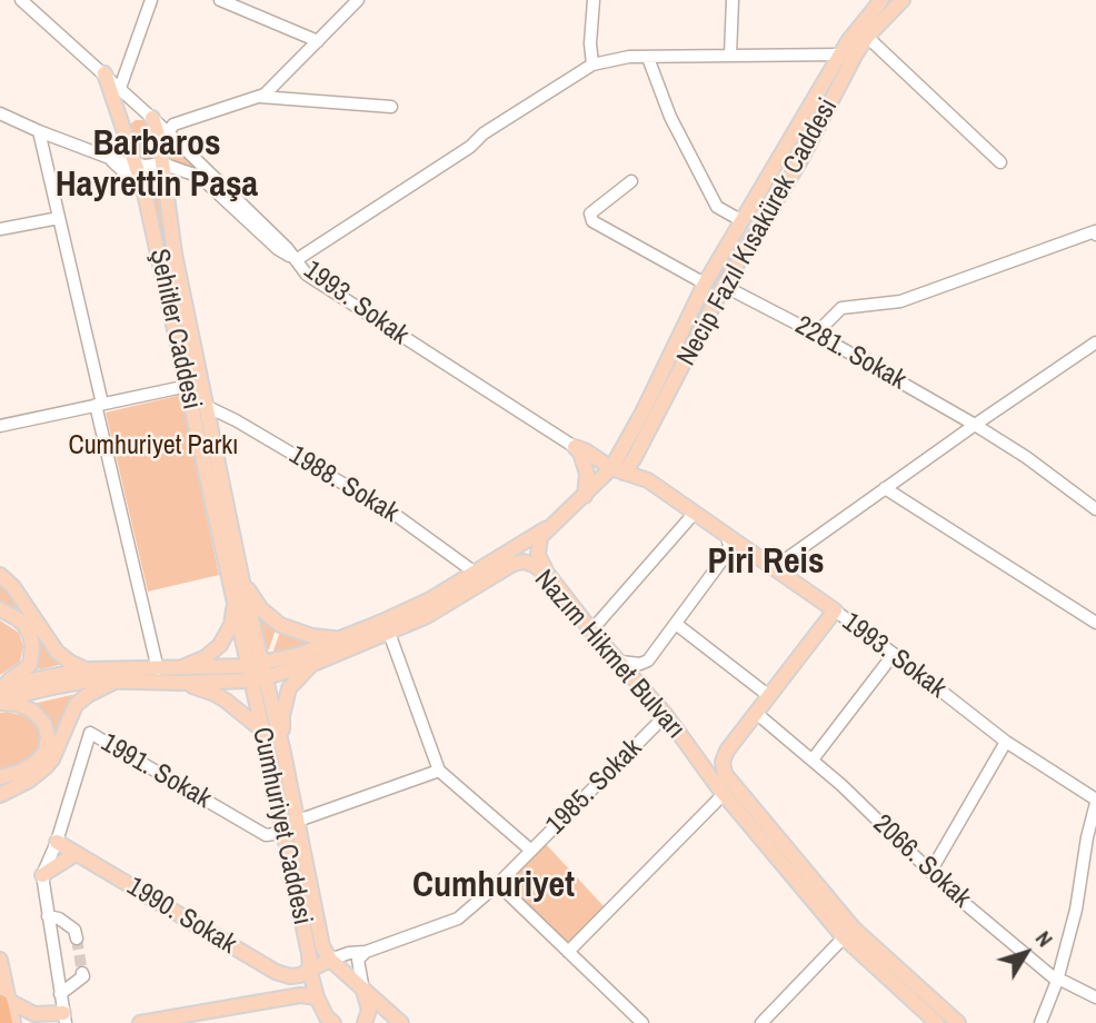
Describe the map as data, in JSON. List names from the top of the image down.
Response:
{
  "streets": {
    "main road": [
      "Necip Fazıl Kısakürek Caddesi",
      "1993. Sokak",
      "Şehitler Caddesi",
      "Nazım Hikmet Bulvarı",
      "Cumhuriyet Caddesi",
      "1990. Sokak"
    ],
    "street": [
      "2281. Sokak",
      "1988. Sokak",
      "1991. Sokak",
      "1985. Sokak",
      "2066. Sokak"
    ]
  },
  "crossings": [
    ["Necip Fazıl Kısakürek Caddesi", "1993. Sokak"],
    ["Necip Fazıl Kısakürek Caddesi", "2281. Sokak"],
    ["1993. Sokak", "Şehitler Caddesi"],
    ["Şehitler Caddesi", "1988. Sokak"],
    ["Şehitler Caddesi", "Nazım Hikmet Bulvarı"],
    ["Şehitler Caddesi", "Cumhuriyet Caddesi"],
    ["1988. Sokak", "Nazım Hikmet Bulvarı"],
    ["Nazım Hikmet Bulvarı", "1985. Sokak"],
    ["Nazım Hikmet Bulvarı", "Cumhuriyet Caddesi"],
    ["1991. Sokak", "Cumhuriyet Caddesi"],
    ["1991. Sokak", "1990. Sokak"],
    ["1985. Sokak", "Cumhuriyet Caddesi"],
    ["Cumhuriyet Caddesi", "1990. Sokak"]
  ],
  "districts": ["Barbaros Hayrettin Paşa", "Piri Reis", "Cumhuriyet"],
  "parks": ["Cumhuriyet Parkı"],
  "north": "top right"
}
